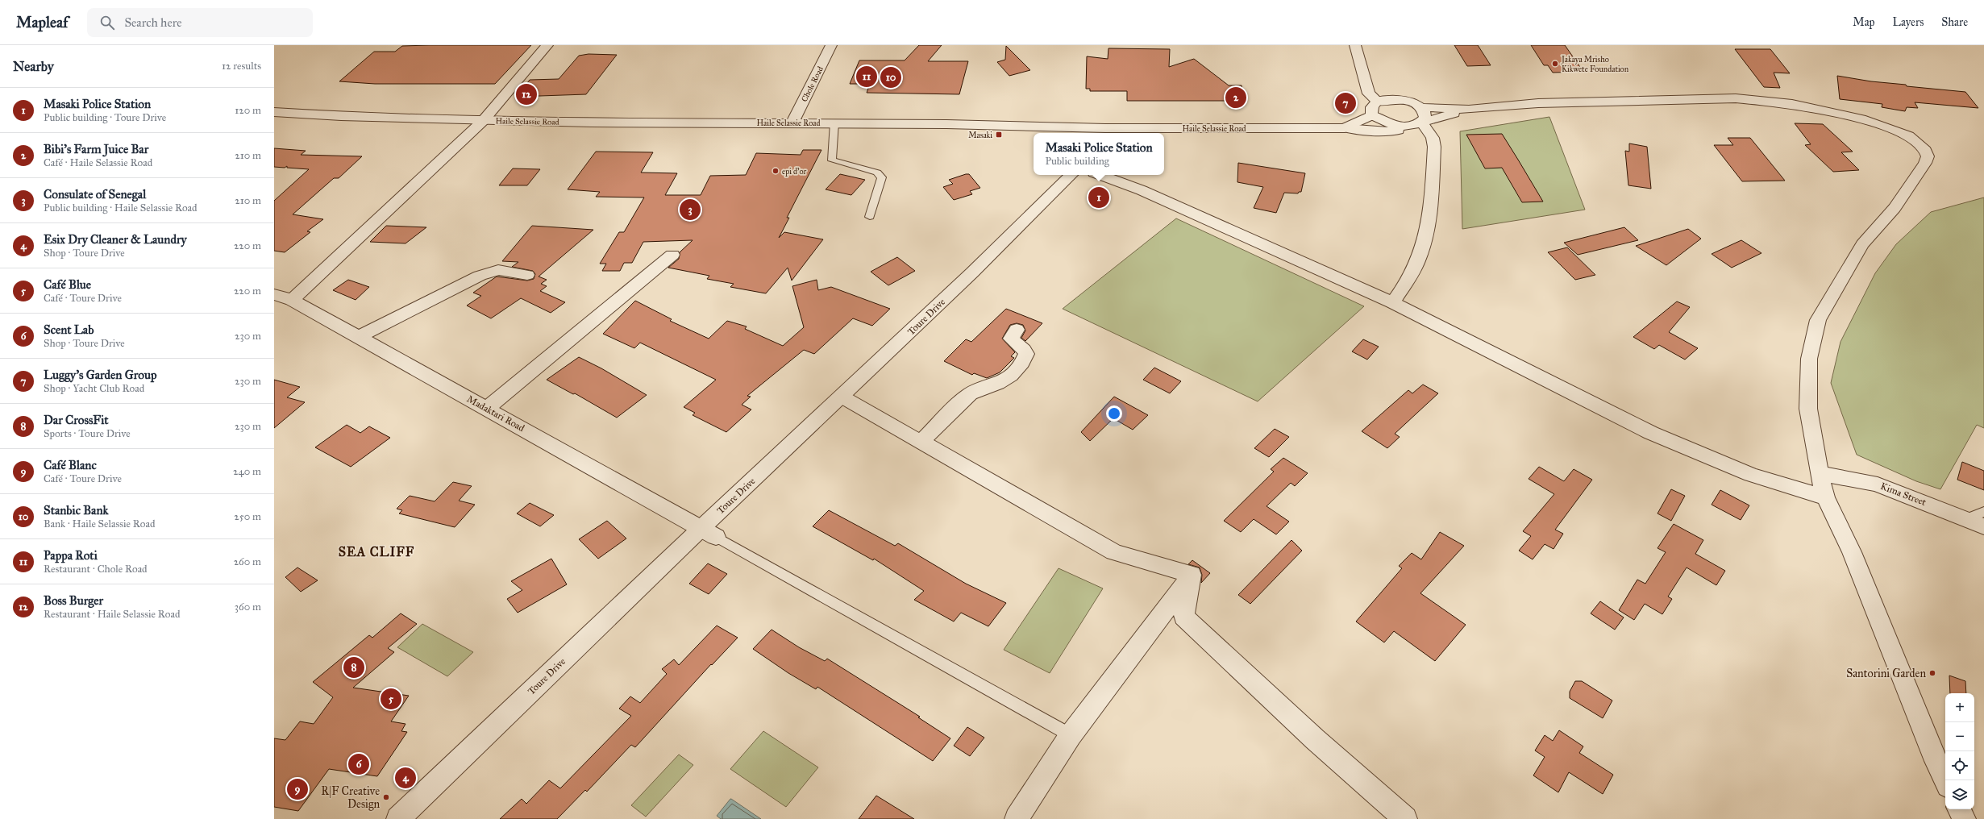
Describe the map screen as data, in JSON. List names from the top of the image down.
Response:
{
  "streets": {
    "street": [
      "Chole Road",
      "Haile Selassie Road",
      "Toure Drive",
      "Madaktari Road",
      "Kima Street"
    ]
  },
  "crossings": [
    ["Chole Road", "Haile Selassie Road"],
    ["Toure Drive", "Madaktari Road"]
  ],
  "districts": ["SEA CLIFF"],
  "places": {
    "other": [
      "Jakaya Mrisho Kikwete Foundation",
      "epi d'or",
      "Santorini Garden",
      "R|F Creative Design"
    ],
    "transit": ["Masaki"]
  },
  "page": {
    "header": "Mapleaf",
    "search": "Search here",
    "nav": ["Map", "Layers", "Share"],
    "heading": ["Nearby", "12 results"],
    "pins": [
      "11",
      "10",
      "12",
      "2",
      "7",
      "1",
      "3",
      "8",
      "5",
      "6",
      "4",
      "9"
    ],
    "list": [
      {
        "mark": "1",
        "name": "Masaki Police Station",
        "note": "Public building · Toure Drive",
        "value": "120 m"
      },
      {
        "mark": "2",
        "name": "Bibi's Farm Juice Bar",
        "note": "Café · Haile Selassie Road",
        "value": "210 m"
      },
      {
        "mark": "3",
        "name": "Consulate of Senegal",
        "note": "Public building · Haile Selassie Road",
        "value": "210 m"
      },
      {
        "mark": "4",
        "name": "Esix Dry Cleaner & Laundry",
        "note": "Shop · Toure Drive",
        "value": "220 m"
      },
      {
        "mark": "5",
        "name": "Café Blue",
        "note": "Café · Toure Drive",
        "value": "220 m"
      },
      {
        "mark": "6",
        "name": "Scent Lab",
        "note": "Shop · Toure Drive",
        "value": "230 m"
      },
      {
        "mark": "7",
        "name": "Luggy's Garden Group",
        "note": "Shop · Yacht Club Road",
        "value": "230 m"
      },
      {
        "mark": "8",
        "name": "Dar CrossFit",
        "note": "Sports · Toure Drive",
        "value": "230 m"
      },
      {
        "mark": "9",
        "name": "Café Blanc",
        "note": "Café · Toure Drive",
        "value": "240 m"
      },
      {
        "mark": "10",
        "name": "Stanbic Bank",
        "note": "Bank · Haile Selassie Road",
        "value": "250 m"
      },
      {
        "mark": "11",
        "name": "Pappa Roti",
        "note": "Restaurant · Chole Road",
        "value": "260 m"
      },
      {
        "mark": "12",
        "name": "Boss Burger",
        "note": "Restaurant · Haile Selassie Road",
        "value": "360 m"
      }
    ],
    "popup": ["Masaki Police Station", "Public building"],
    "map_buttons": ["+", "−"]
  }
}
